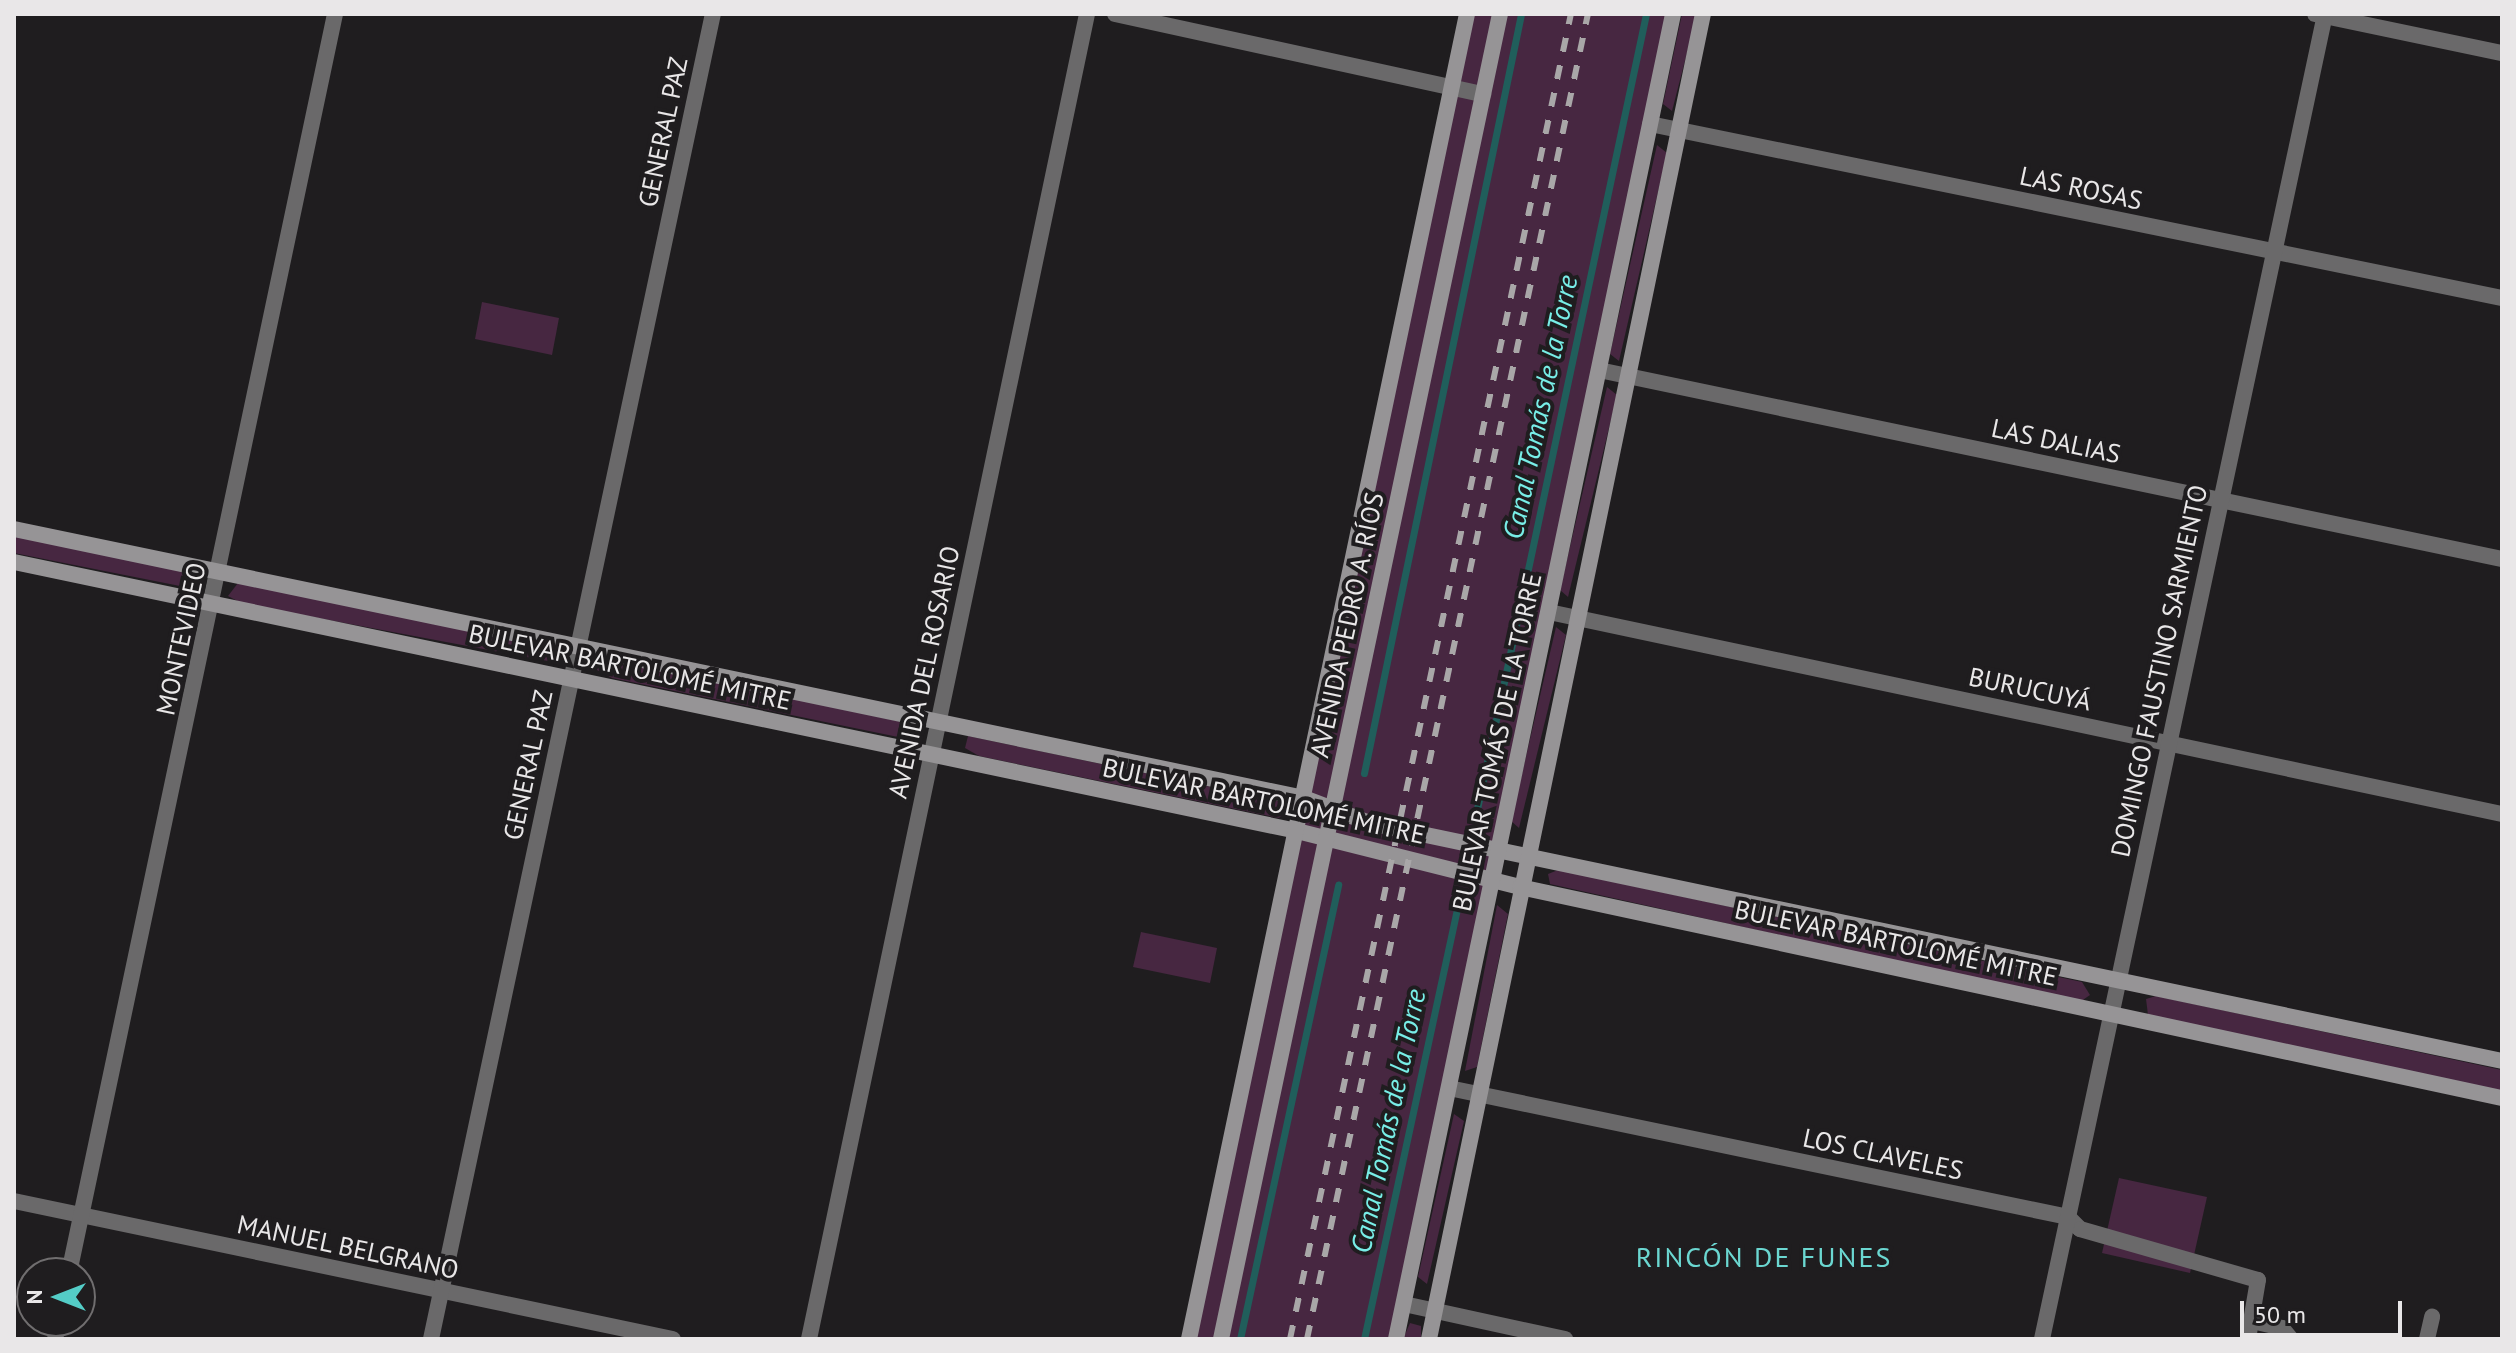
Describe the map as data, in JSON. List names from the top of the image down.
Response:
{
  "streets": {
    "main road": ["AVENIDA PEDRO A. RÍOS", "BULEVAR BARTOLOMÉ MITRE", "BULEVAR TOMÁS DE LA TORRE"],
    "street": [
      "GENERAL PAZ",
      "LAS ROSAS",
      "LAS DALIAS",
      "MONTEVIDEO",
      "DOMINGO FAUSTINO SARMIENTO",
      "AVENIDA DEL ROSARIO",
      "BURUCUYÁ",
      "LOS CLAVELES",
      "MANUEL BELGRANO"
    ]
  },
  "crossings": [
    ["GENERAL PAZ", "BULEVAR BARTOLOMÉ MITRE"],
    ["GENERAL PAZ", "MANUEL BELGRANO"],
    ["LAS ROSAS", "DOMINGO FAUSTINO SARMIENTO"],
    ["LAS ROSAS", "BULEVAR TOMÁS DE LA TORRE"],
    ["LAS DALIAS", "DOMINGO FAUSTINO SARMIENTO"],
    ["LAS DALIAS", "BULEVAR TOMÁS DE LA TORRE"],
    ["AVENIDA PEDRO A. RÍOS", "BULEVAR BARTOLOMÉ MITRE"],
    ["MONTEVIDEO", "BULEVAR BARTOLOMÉ MITRE"],
    ["MONTEVIDEO", "MANUEL BELGRANO"],
    ["BULEVAR BARTOLOMÉ MITRE", "DOMINGO FAUSTINO SARMIENTO"],
    ["BULEVAR BARTOLOMÉ MITRE", "AVENIDA DEL ROSARIO"],
    ["BULEVAR BARTOLOMÉ MITRE", "BULEVAR TOMÁS DE LA TORRE"],
    ["DOMINGO FAUSTINO SARMIENTO", "BURUCUYÁ"],
    ["DOMINGO FAUSTINO SARMIENTO", "LOS CLAVELES"],
    ["BURUCUYÁ", "BULEVAR TOMÁS DE LA TORRE"],
    ["BULEVAR TOMÁS DE LA TORRE", "LOS CLAVELES"]
  ],
  "districts": ["RINCÓN DE FUNES"],
  "water": ["Canal Tomás de la Torre"],
  "scale_bar": "50 m",
  "north": "left"
}
